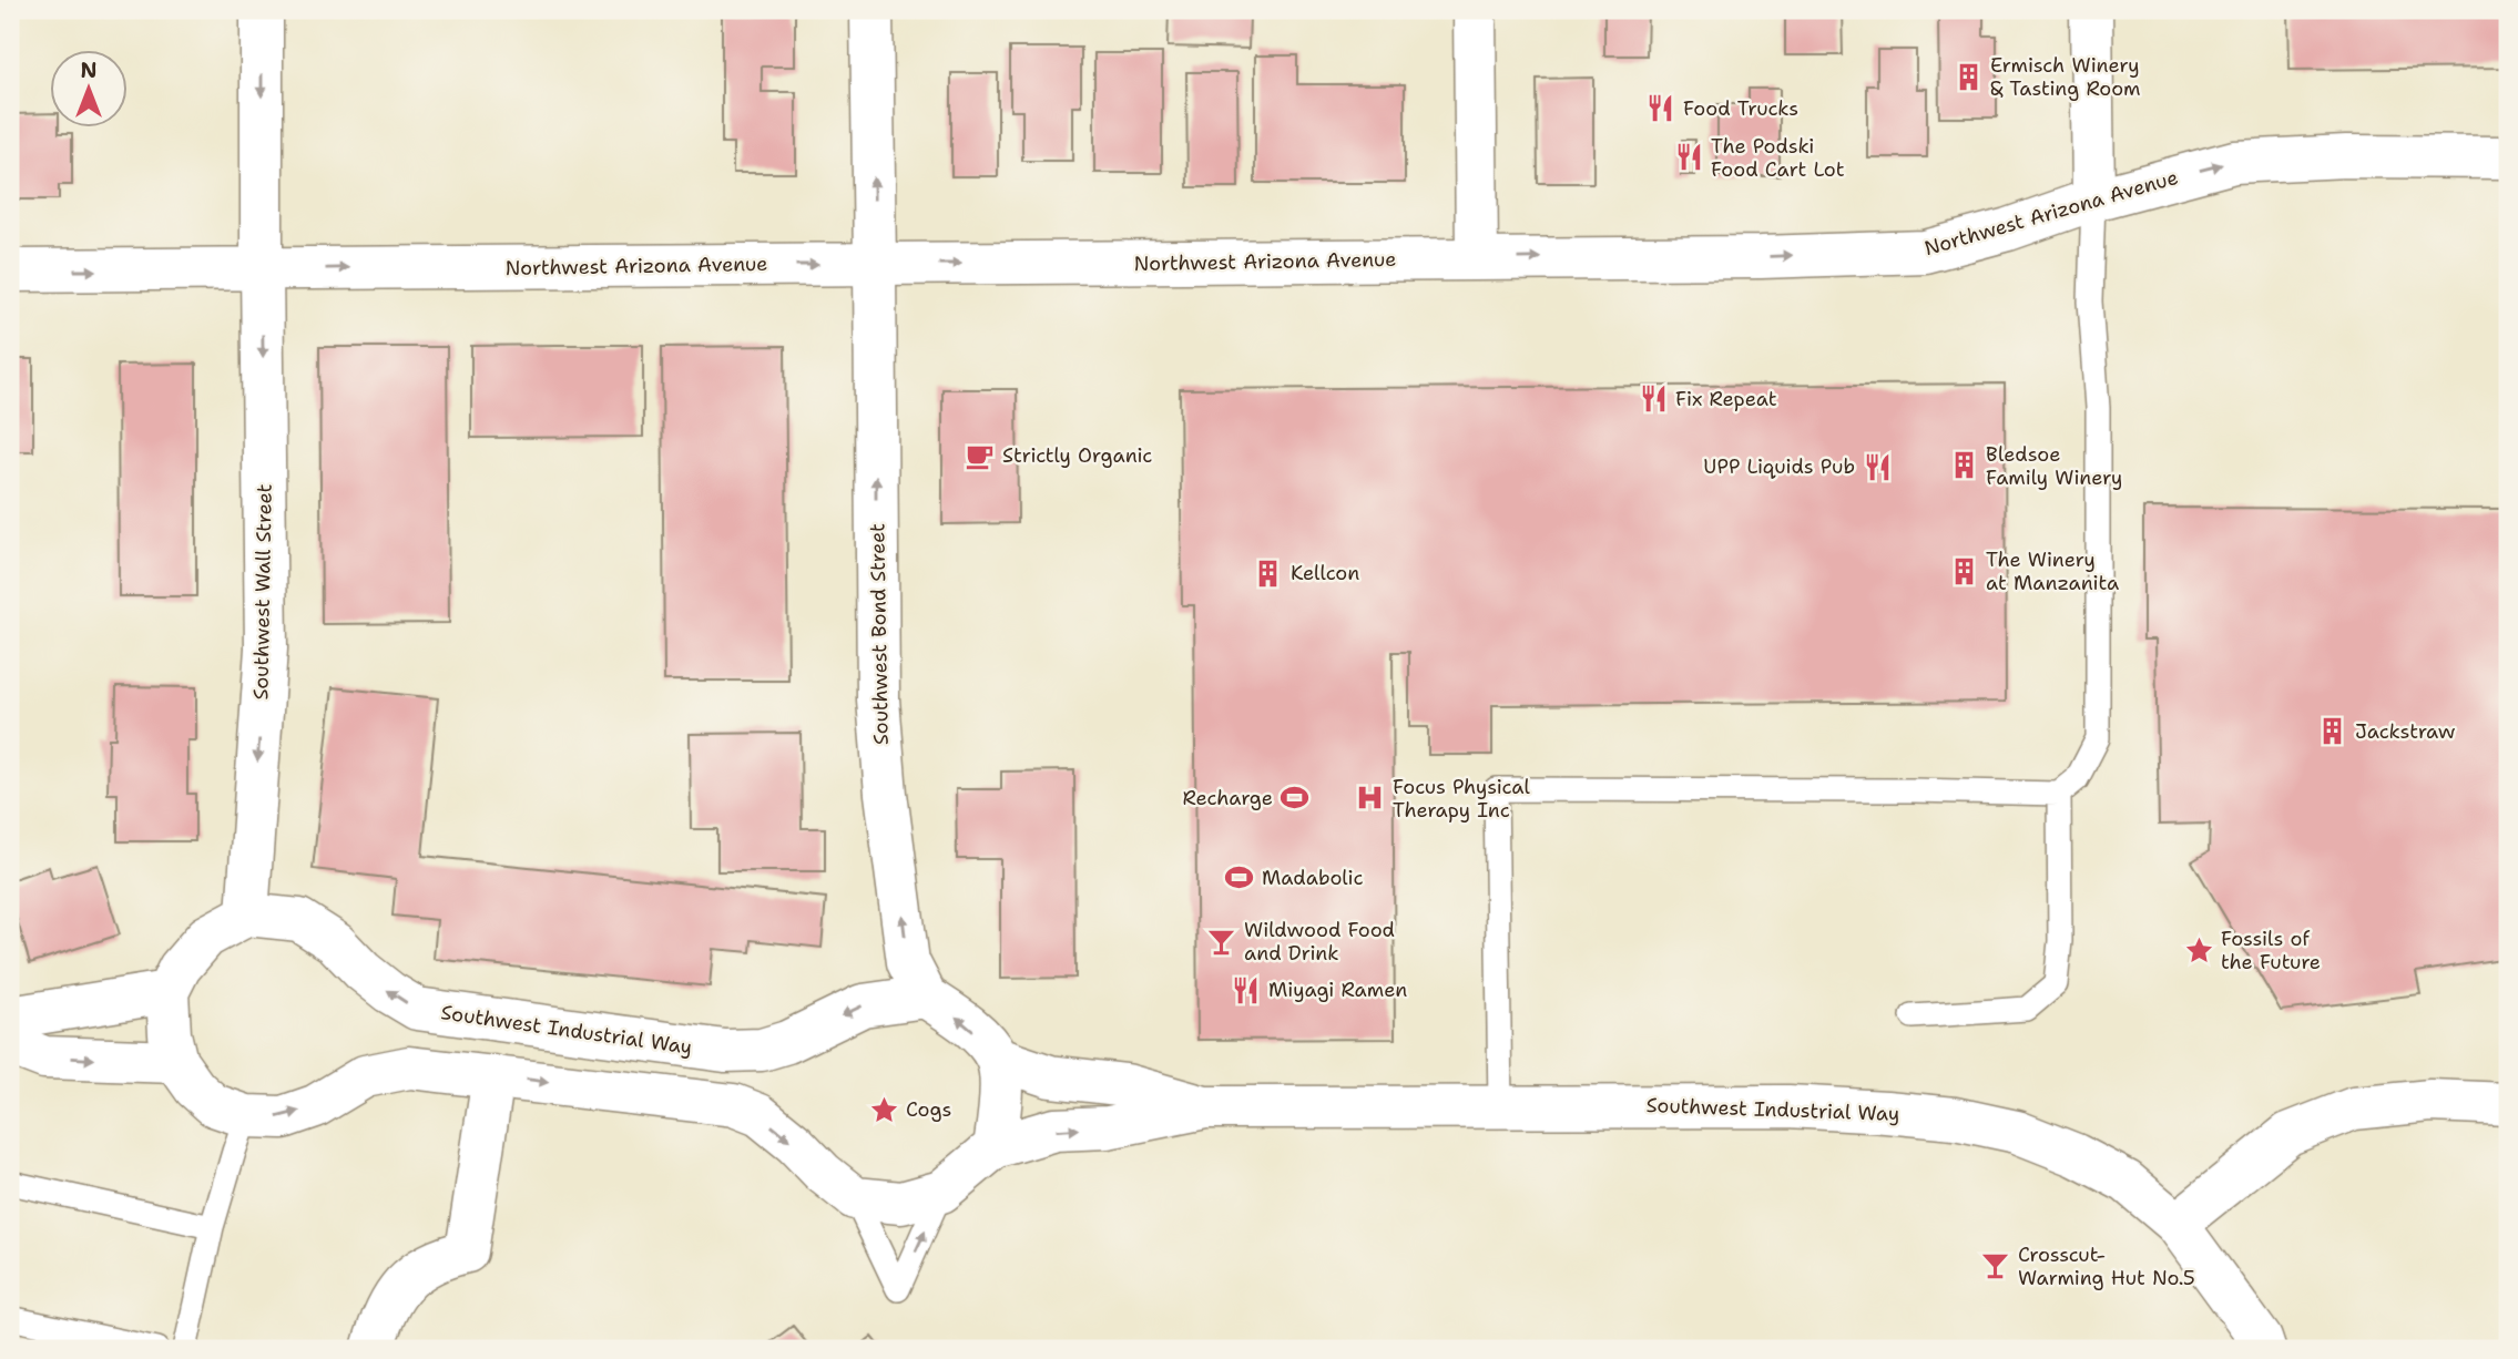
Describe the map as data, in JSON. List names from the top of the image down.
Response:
{
  "streets": {
    "street": [
      "Northwest Arizona Avenue",
      "Southwest Wall Street",
      "Southwest Bond Street",
      "Southwest Industrial Way"
    ]
  },
  "crossings": [
    ["Northwest Arizona Avenue", "Southwest Wall Street"],
    ["Northwest Arizona Avenue", "Southwest Bond Street"],
    ["Southwest Wall Street", "Southwest Industrial Way"],
    ["Southwest Bond Street", "Southwest Industrial Way"]
  ],
  "one_way": ["Northwest Arizona Avenue", "Southwest Wall Street", "Southwest Bond Street"],
  "places": {
    "building": [
      "Ermisch Winery & Tasting Room",
      "Bledsoe Family Winery",
      "The Winery at Manzanita",
      "Kellcon",
      "Jackstraw"
    ],
    "restaurant": [
      "Food Trucks",
      "The Podski Food Cart Lot",
      "Fix Repeat",
      "UPP Liquids Pub",
      "Miyagi Ramen"
    ],
    "cafe": ["Strictly Organic"],
    "sports": ["Recharge", "Madabolic"],
    "hospital": ["Focus Physical Therapy Inc"],
    "bar": ["Wildwood Food and Drink", "Crosscut- Warming Hut No.5"],
    "place": ["Fossils of the Future", "Cogs"]
  },
  "north": "top"
}
